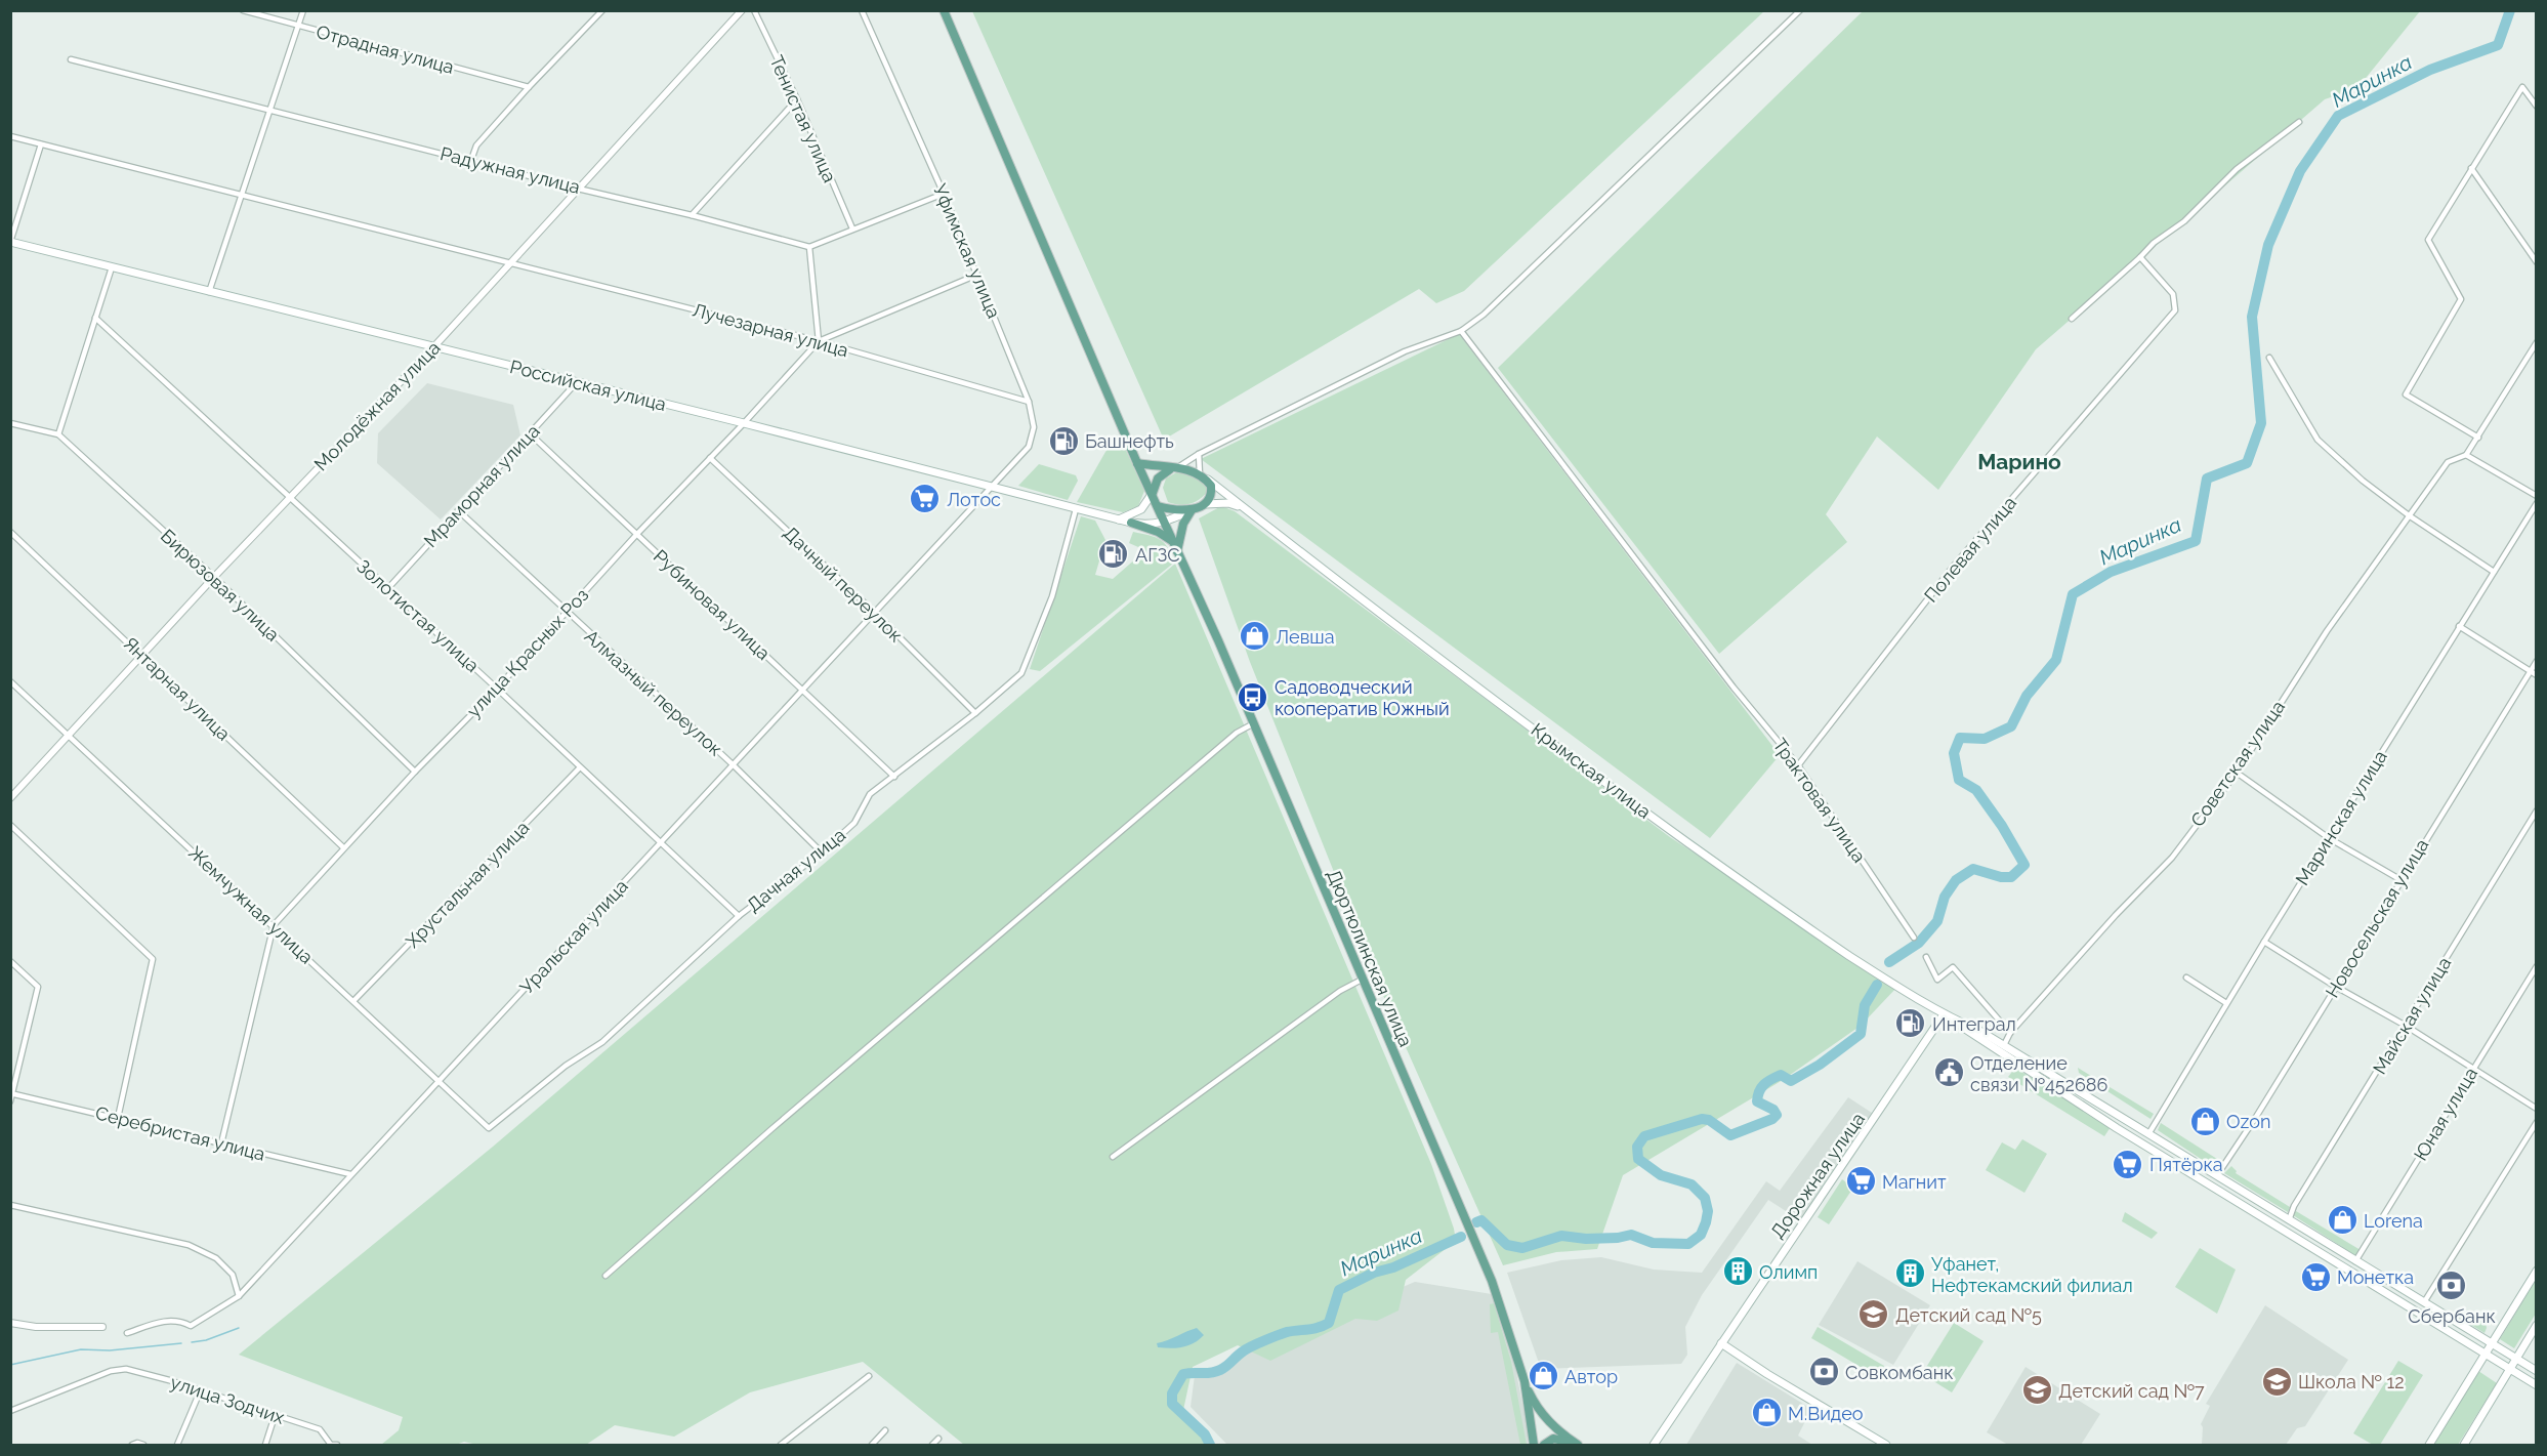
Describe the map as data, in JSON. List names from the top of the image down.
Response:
{
  "streets": {
    "main road": [
      "Российская улица",
      "Крымская улица",
      "Дюртюлинская улица",
      "Дорожная улица"
    ],
    "street": [
      "Отрадная улица",
      "Тенистая улица",
      "Радужная улица",
      "Уфимская улица",
      "Лучезарная улица",
      "Молодёжная улица",
      "Мраморная улица",
      "Полевая улица",
      "Дачный переулок",
      "Бирюзовая улица",
      "Рубиновая улица",
      "Золотистая улица",
      "улица Красных Роз",
      "Янтарная улица",
      "Алмазный переулок",
      "Советская улица",
      "Трактовая улица",
      "Маринская улица",
      "Дачная улица",
      "Хрустальная улица",
      "Жемчужная улица",
      "Новосельская улица",
      "Уральская улица",
      "Майская улица",
      "Юная улица",
      "Серебристая улица",
      "улица Зодчих"
    ]
  },
  "crossings": [
    ["Радужная улица", "Молодёжная улица"],
    ["Уфимская улица", "Лучезарная улица"],
    ["Уфимская улица", "Российская улица"],
    ["Уфимская улица", "улица Красных Роз"],
    ["Уфимская улица", "Уральская улица"],
    ["Лучезарная улица", "Молодёжная улица"],
    ["Лучезарная улица", "улица Красных Роз"],
    ["Российская улица", "Молодёжная улица"],
    ["Российская улица", "Мраморная улица"],
    ["Российская улица", "улица Красных Роз"],
    ["Российская улица", "Дачная улица"],
    ["Российская улица", "Уральская улица"],
    ["Российская улица", "Дюртюлинская улица"],
    ["Молодёжная улица", "Бирюзовая улица"],
    ["Молодёжная улица", "Золотистая улица"],
    ["Молодёжная улица", "Янтарная улица"],
    ["Молодёжная улица", "Жемчужная улица"],
    ["Мраморная улица", "Рубиновая улица"],
    ["Мраморная улица", "Золотистая улица"],
    ["Мраморная улица", "Алмазный переулок"],
    ["Полевая улица", "Трактовая улица"],
    ["Дачный переулок", "улица Красных Роз"],
    ["Дачный переулок", "Дачная улица"],
    ["Дачный переулок", "Уральская улица"],
    ["Бирюзовая улица", "улица Красных Роз"],
    ["Рубиновая улица", "улица Красных Роз"],
    ["Рубиновая улица", "Дачная улица"],
    ["Рубиновая улица", "Уральская улица"],
    ["Золотистая улица", "улица Красных Роз"],
    ["Золотистая улица", "Дачная улица"],
    ["Золотистая улица", "Хрустальная улица"],
    ["Золотистая улица", "Уральская улица"],
    ["улица Красных Роз", "Янтарная улица"],
    ["улица Красных Роз", "Алмазный переулок"],
    ["улица Красных Роз", "Жемчужная улица"],
    ["улица Красных Роз", "Серебристая улица"],
    ["Алмазный переулок", "Дачная улица"],
    ["Алмазный переулок", "Уральская улица"],
    ["Крымская улица", "Дюртюлинская улица"],
    ["Крымская улица", "Дорожная улица"],
    ["Дачная улица", "Жемчужная улица"],
    ["Хрустальная улица", "Жемчужная улица"],
    ["Жемчужная улица", "Уральская улица"],
    ["Уральская улица", "Серебристая улица"]
  ],
  "districts": ["Марино"],
  "water": ["Маринка"],
  "places": {
    "fuel station": ["Башнефть", "АГЗС", "Интеграл"],
    "supermarket": [
      "Лотос",
      "Пятёрка",
      "Магнит",
      "Монетка"
    ],
    "shop": [
      "Левша",
      "Ozon",
      "Lorena",
      "Автор",
      "М.Видео"
    ],
    "bus stop": ["Садоводческий кооператив Южный"],
    "public building": ["Отделение связи №452686"],
    "building": ["Олимп", "Уфанет, Нефтекамский филиал"],
    "bank": ["Сбербанк", "Совкомбанк"],
    "school or university": ["Детский сад №5", "Школа № 12", "Детский сад №7"]
  }
}
